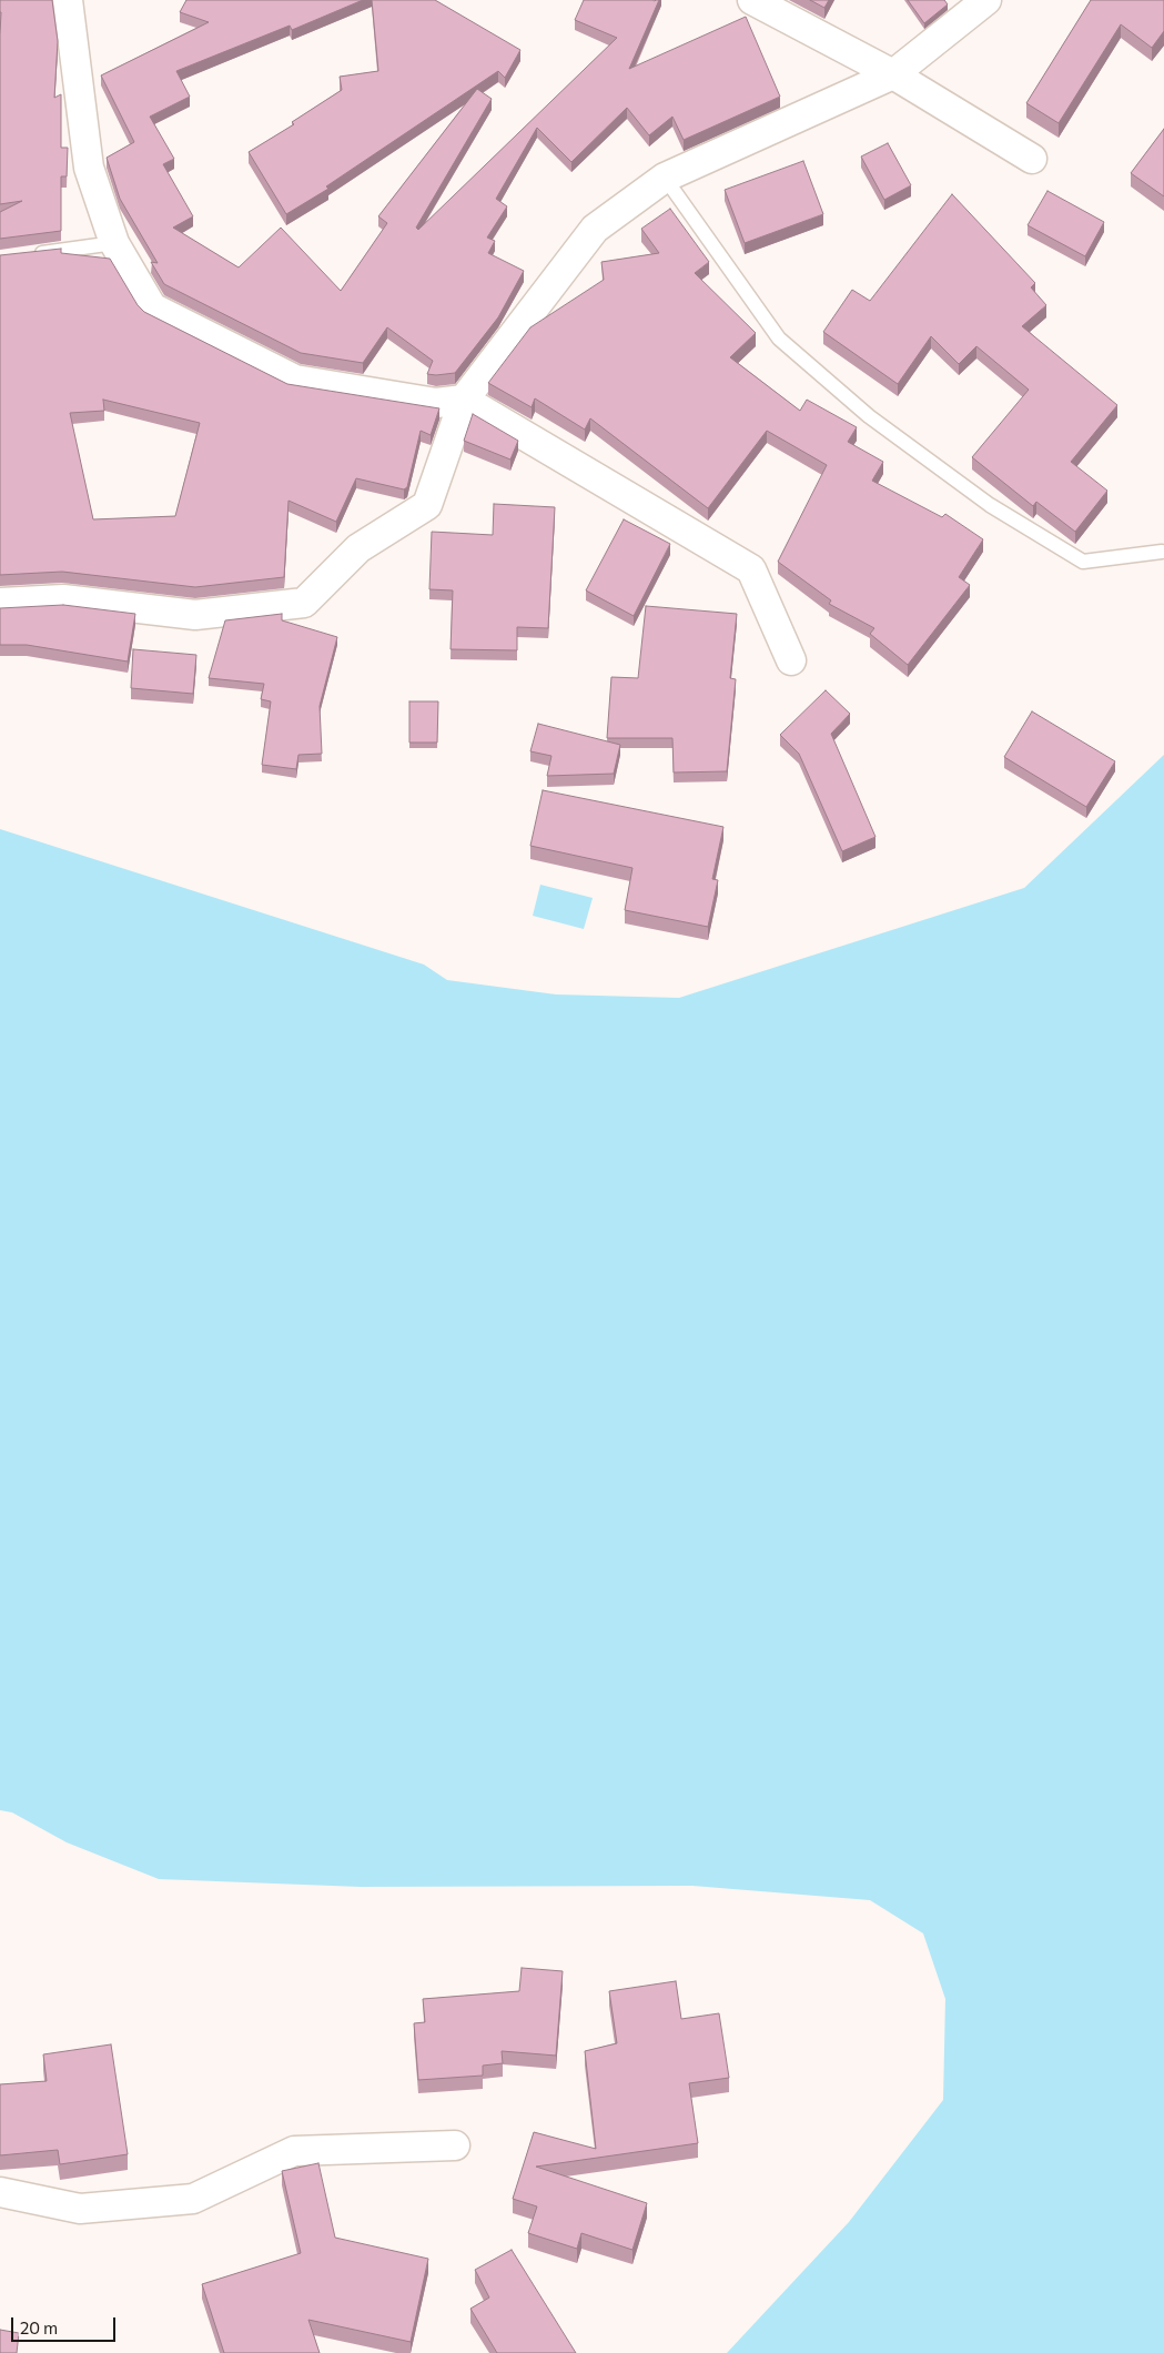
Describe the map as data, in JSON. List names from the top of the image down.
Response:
{
  "scale_bar": "20 m"
}
